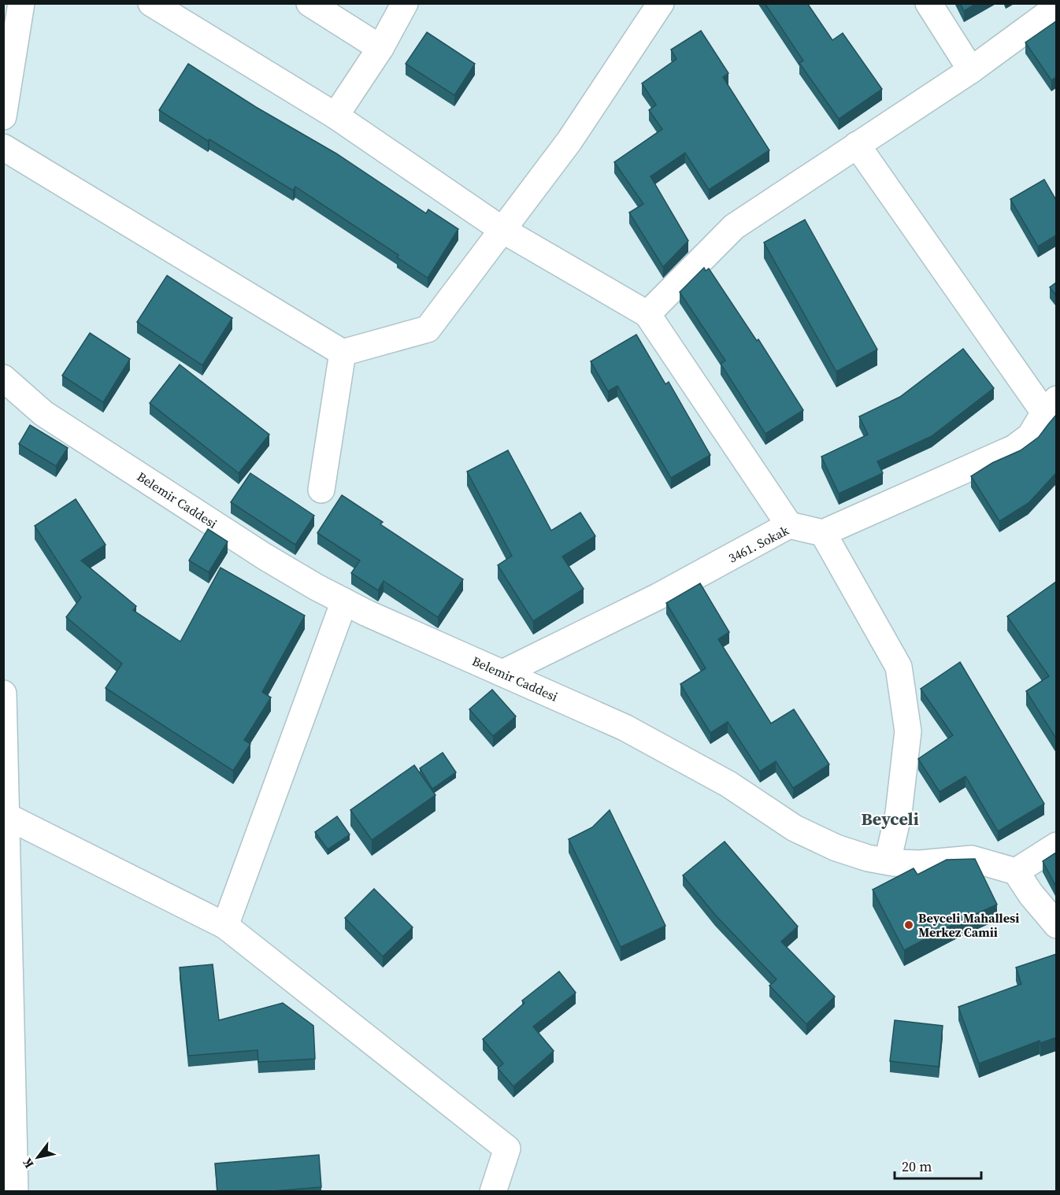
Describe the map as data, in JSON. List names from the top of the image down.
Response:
{
  "streets": {
    "street": ["Belemir Caddesi", "3461. Sokak"]
  },
  "crossings": [
    ["Belemir Caddesi", "3461. Sokak"]
  ],
  "districts": ["Beyceli"],
  "places": ["Beyceli Mahallesi Merkez Camii"],
  "scale_bar": "20 m",
  "north": "bottom left"
}
